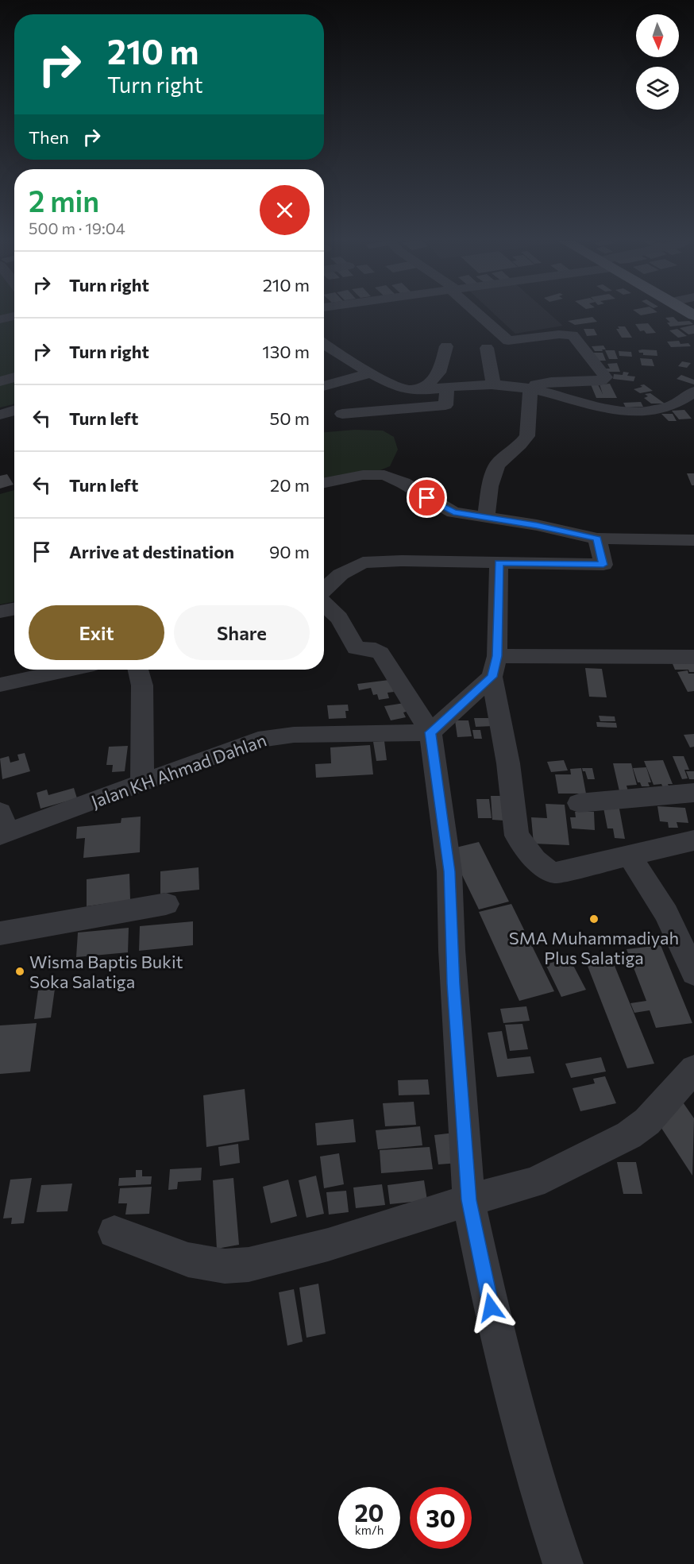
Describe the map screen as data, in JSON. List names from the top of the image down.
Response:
{
  "streets": {
    "street": ["Jalan KH Ahmad Dahlan"]
  },
  "places": ["SMA Muhammadiyah Plus Salatiga", "Wisma Baptis Bukit Soka Salatiga"],
  "north": "bottom",
  "page": {
    "turn": ["210 m", "Turn right"],
    "then": "Then",
    "heading": ["2 min", "500 m · 19:04"],
    "list": [
      {
        "name": "Turn right",
        "value": "210 m"
      },
      {
        "name": "Turn right",
        "value": "130 m"
      },
      {
        "name": "Turn left",
        "value": "50 m"
      },
      {
        "name": "Turn left",
        "value": "20 m"
      },
      {
        "name": "Arrive at destination",
        "value": "90 m"
      }
    ],
    "buttons": ["Exit", "Share"],
    "speed": "20 km/h",
    "limit": "30"
  }
}
